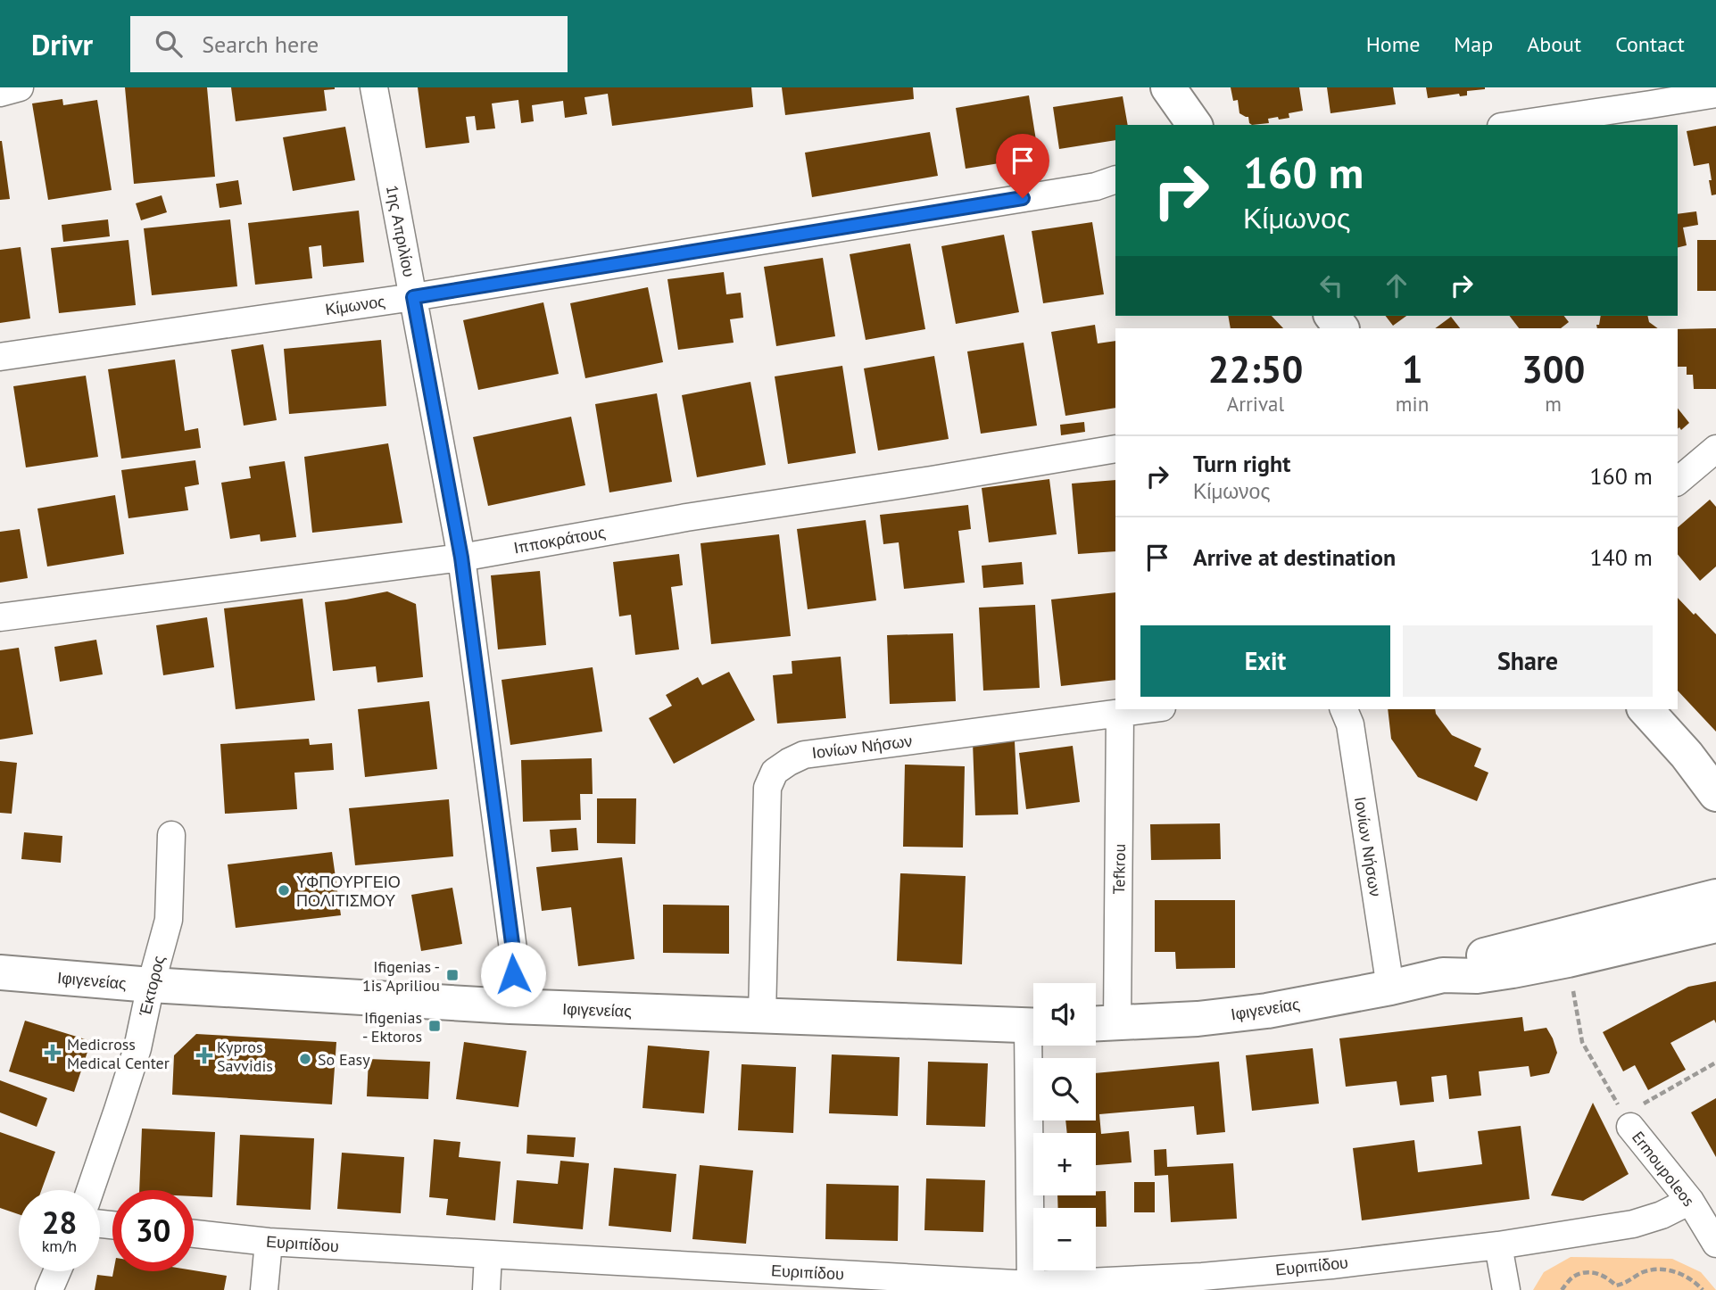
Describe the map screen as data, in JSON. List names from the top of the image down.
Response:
{
  "streets": {
    "street": [
      "1ης Απριλίου",
      "Κίμωνος",
      "Ιπποκράτους",
      "Ιονίων Νήσων",
      "Tefkrou",
      "Ιφιγενείας",
      "Έκτορος",
      "Ermoupoleos",
      "Ευριπίδου"
    ]
  },
  "crossings": [
    ["1ης Απριλίου", "Κίμωνος"],
    ["1ης Απριλίου", "Ιπποκράτους"],
    ["1ης Απριλίου", "Ιφιγενείας"],
    ["Ιονίων Νήσων", "Tefkrou"],
    ["Ιονίων Νήσων", "Ιφιγενείας"],
    ["Tefkrou", "Ιφιγενείας"],
    ["Ιφιγενείας", "Έκτορος"],
    ["Ermoupoleos", "Ευριπίδου"]
  ],
  "places": {
    "other": ["ΥΦΠΟΥΡΓΕΙΟ ΠΟΛΙΤΙΣΜΟΥ", "So Easy"],
    "transit": ["Ifigenias - 1is Apriliou", "Ifigenias - Ektoros"],
    "health": ["Medicross Medical Center", "Kypros Savvidis"]
  },
  "page": {
    "header": "Drivr",
    "search": "Search here",
    "nav": [
      "Home",
      "Map",
      "About",
      "Contact"
    ],
    "turn": ["160 m", "Κίμωνος"],
    "eta": [
      "22:50",
      "Arrival",
      "1",
      "min",
      "300",
      "m"
    ],
    "list": [
      {
        "name": "Turn right",
        "note": "Κίμωνος",
        "value": "160 m"
      },
      {
        "name": "Arrive at destination",
        "value": "140 m"
      }
    ],
    "buttons": ["Exit", "Share"],
    "map_buttons": ["+", "−"],
    "speed": "28 km/h",
    "limit": "30"
  }
}
